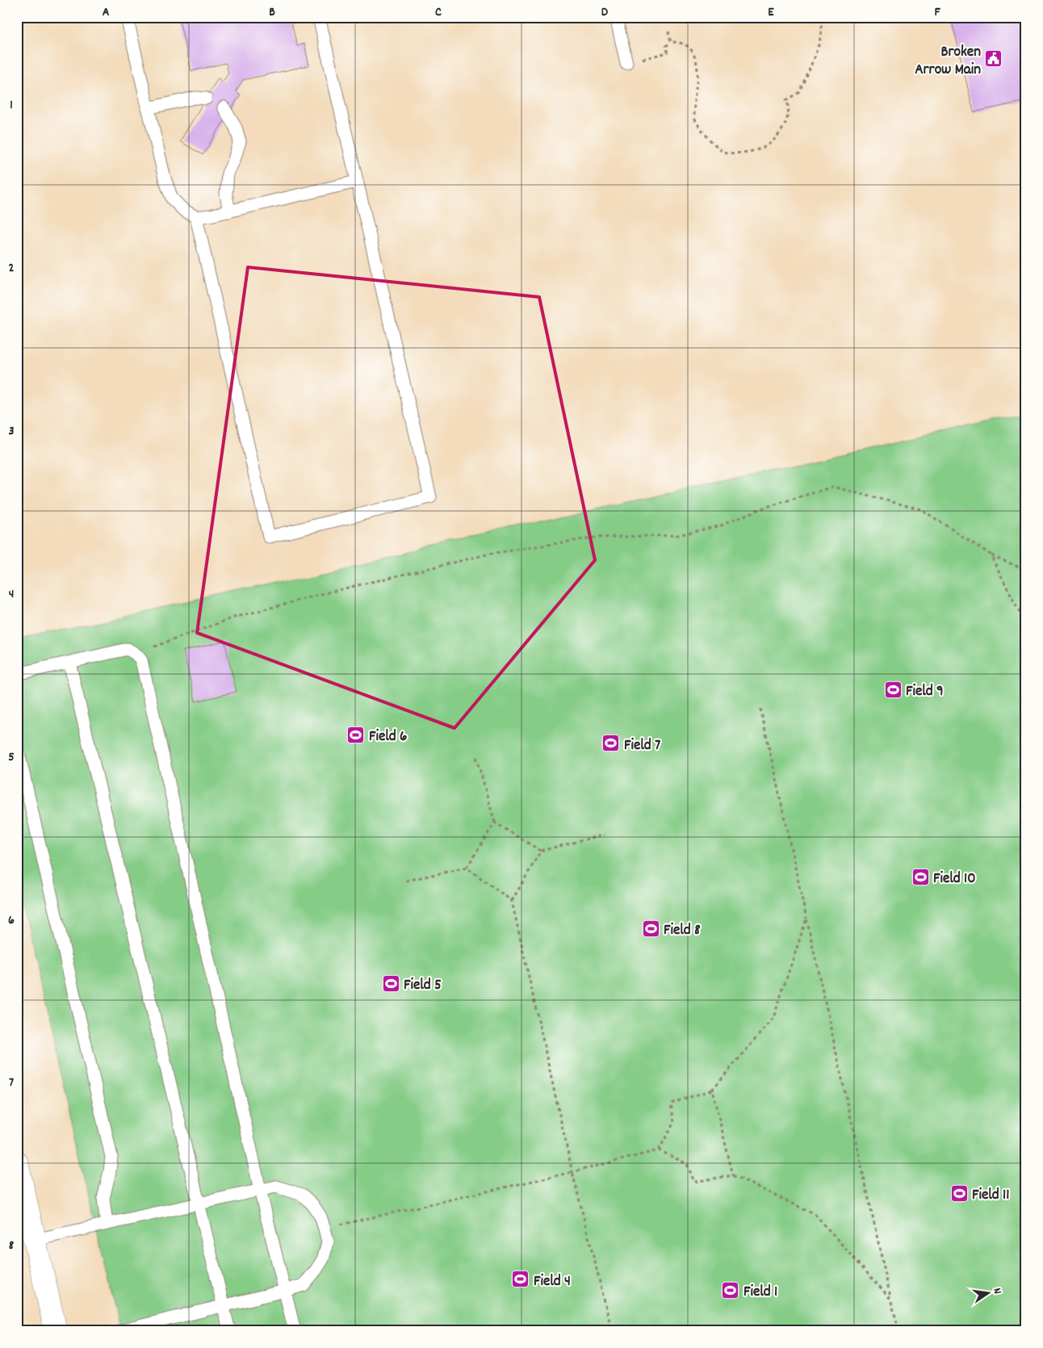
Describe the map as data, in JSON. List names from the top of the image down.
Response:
{
  "places": {
    "public building": ["Broken Arrow Main"],
    "sports": [
      "Field 9",
      "Field 6",
      "Field 7",
      "Field 10",
      "Field 8",
      "Field 5",
      "Field 11",
      "Field 4",
      "Field 1"
    ]
  },
  "north": "right",
  "grid": {
    "columns": [
      "A",
      "B",
      "C",
      "D",
      "E",
      "F"
    ],
    "rows": [
      "1",
      "2",
      "3",
      "4",
      "5",
      "6",
      "7",
      "8"
    ]
  }
}
